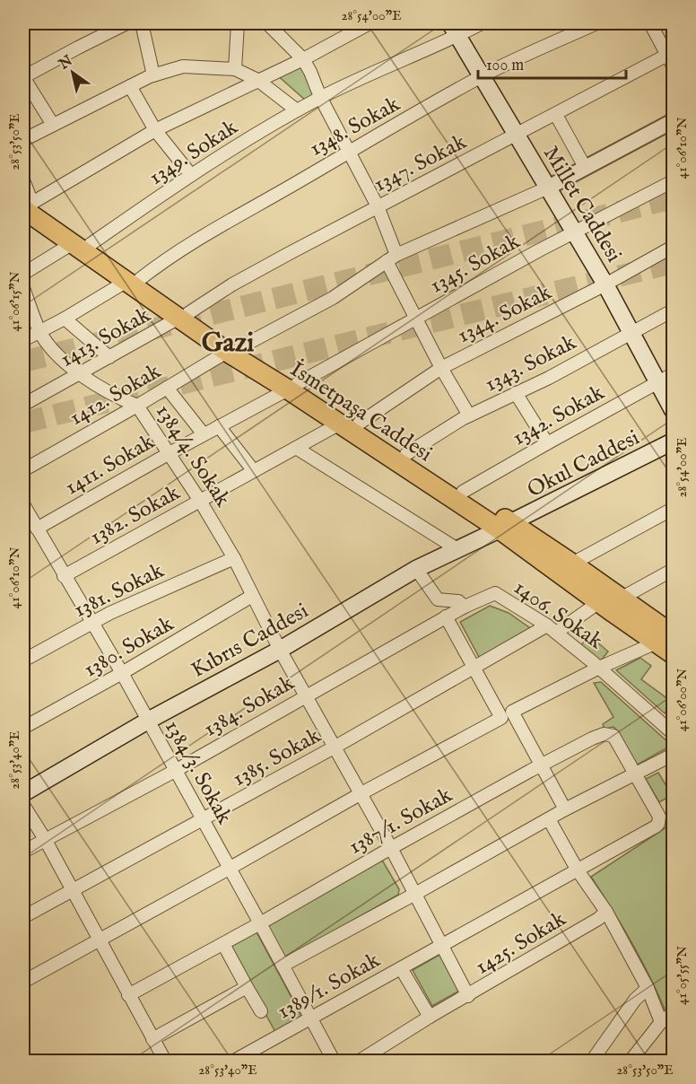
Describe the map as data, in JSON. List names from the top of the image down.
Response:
{
  "streets": {
    "main road": [
      "Millet Caddesi",
      "İsmetpaşa Caddesi",
      "Okul Caddesi",
      "Kıbrıs Caddesi"
    ],
    "street": [
      "1348. Sokak",
      "1349. Sokak",
      "1347. Sokak",
      "1345. Sokak",
      "1344. Sokak",
      "1413. Sokak",
      "1343. Sokak",
      "1412. Sokak",
      "1342. Sokak",
      "1384/4. Sokak",
      "1411. Sokak",
      "1382. Sokak",
      "1381. Sokak",
      "1406. Sokak",
      "1380. Sokak",
      "1384. Sokak",
      "1385. Sokak",
      "1384/3. Sokak",
      "1387/1. Sokak",
      "1425. Sokak",
      "1389/1. Sokak"
    ]
  },
  "crossings": [
    ["1348. Sokak", "Millet Caddesi"],
    ["1348. Sokak", "İsmetpaşa Caddesi"],
    ["1348. Sokak", "1384/4. Sokak"],
    ["1349. Sokak", "Millet Caddesi"],
    ["1349. Sokak", "İsmetpaşa Caddesi"],
    ["1347. Sokak", "Millet Caddesi"],
    ["1347. Sokak", "1413. Sokak"],
    ["1347. Sokak", "İsmetpaşa Caddesi"],
    ["Millet Caddesi", "1345. Sokak"],
    ["Millet Caddesi", "1344. Sokak"],
    ["Millet Caddesi", "1343. Sokak"],
    ["Millet Caddesi", "1412. Sokak"],
    ["Millet Caddesi", "1342. Sokak"],
    ["1345. Sokak", "İsmetpaşa Caddesi"],
    ["1345. Sokak", "1411. Sokak"],
    ["1344. Sokak", "İsmetpaşa Caddesi"],
    ["1413. Sokak", "İsmetpaşa Caddesi"],
    ["1413. Sokak", "1384/4. Sokak"],
    ["1343. Sokak", "İsmetpaşa Caddesi"],
    ["1412. Sokak", "İsmetpaşa Caddesi"],
    ["1412. Sokak", "1384/4. Sokak"],
    ["İsmetpaşa Caddesi", "1342. Sokak"],
    ["İsmetpaşa Caddesi", "Okul Caddesi"],
    ["İsmetpaşa Caddesi", "1411. Sokak"],
    ["İsmetpaşa Caddesi", "1382. Sokak"],
    ["İsmetpaşa Caddesi", "Kıbrıs Caddesi"],
    ["İsmetpaşa Caddesi", "1385. Sokak"],
    ["1384/4. Sokak", "1411. Sokak"],
    ["1384/4. Sokak", "1382. Sokak"],
    ["1384/4. Sokak", "1381. Sokak"],
    ["1384/4. Sokak", "Kıbrıs Caddesi"],
    ["1384/4. Sokak", "1380. Sokak"],
    ["1384/4. Sokak", "1384. Sokak"],
    ["1384/4. Sokak", "1385. Sokak"],
    ["1384/4. Sokak", "1387/1. Sokak"],
    ["1384/4. Sokak", "1425. Sokak"],
    ["1384/4. Sokak", "1389/1. Sokak"],
    ["Okul Caddesi", "Kıbrıs Caddesi"],
    ["1411. Sokak", "1384/3. Sokak"],
    ["1382. Sokak", "1384/3. Sokak"],
    ["1381. Sokak", "1384/3. Sokak"],
    ["1406. Sokak", "1384. Sokak"],
    ["1406. Sokak", "1385. Sokak"],
    ["Kıbrıs Caddesi", "1384/3. Sokak"],
    ["1380. Sokak", "1384/3. Sokak"],
    ["1384. Sokak", "1384/3. Sokak"],
    ["1385. Sokak", "1384/3. Sokak"],
    ["1384/3. Sokak", "1387/1. Sokak"],
    ["1384/3. Sokak", "1389/1. Sokak"],
    ["1387/1. Sokak", "1389/1. Sokak"]
  ],
  "districts": ["Gazi"],
  "scale_bar": "100 m",
  "north": "top left",
  "coordinates": [
    "28°54'00\"E",
    "28°53'50\"E",
    "41°06'10\"N",
    "41°06'15\"N",
    "41°06'00\"N",
    "28°53'40\"E",
    "41°05'55\"N"
  ]
}
